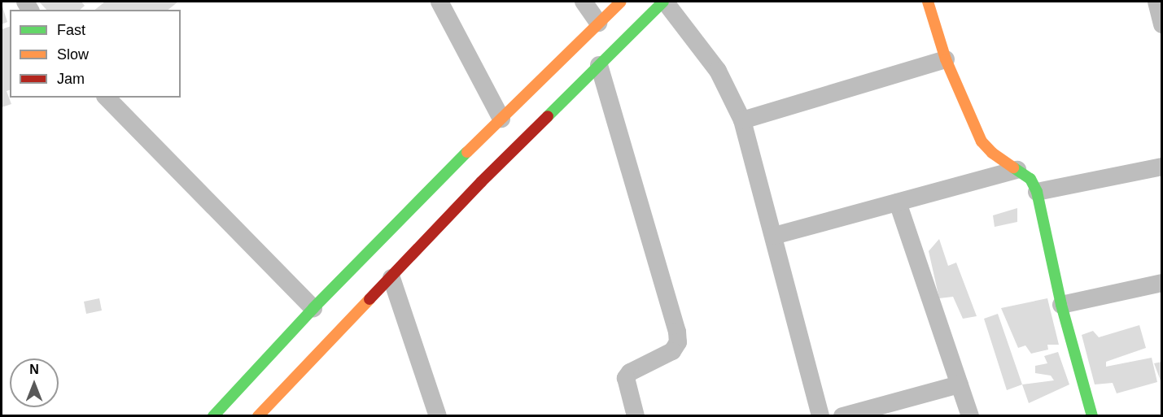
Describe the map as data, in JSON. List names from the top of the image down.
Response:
{
  "legend": ["Fast", "Slow", "Jam"],
  "north": "top"
}
